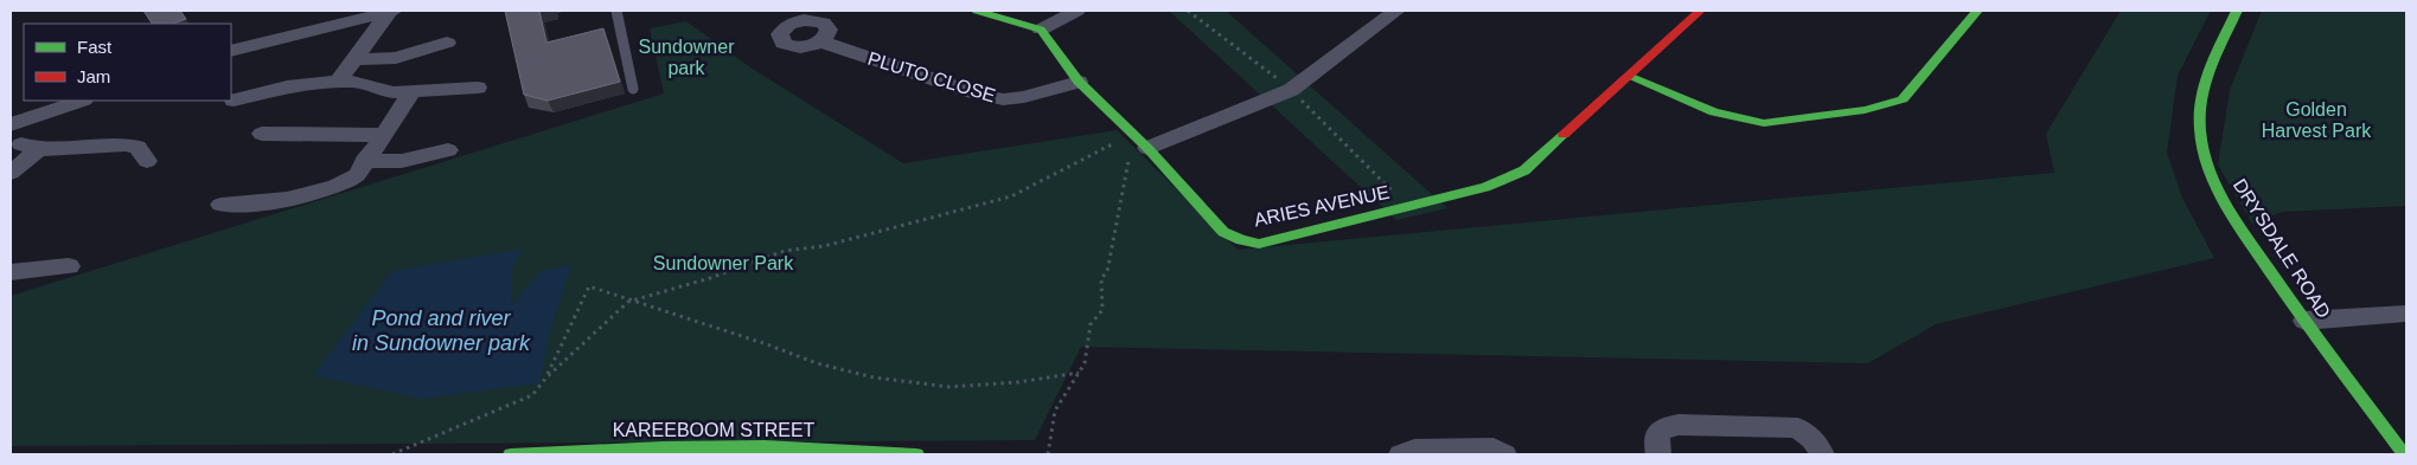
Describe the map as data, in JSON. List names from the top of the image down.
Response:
{
  "streets": {
    "street": [
      "PLUTO CLOSE",
      "ARIES AVENUE",
      "DRYSDALE ROAD",
      "KAREEBOOM STREET"
    ]
  },
  "crossings": [
    ["PLUTO CLOSE", "ARIES AVENUE"]
  ],
  "water": ["Pond and river in Sundowner park"],
  "parks": ["Sundowner park", "Golden Harvest Park", "Sundowner Park"],
  "legend": ["Fast", "Jam"]
}
